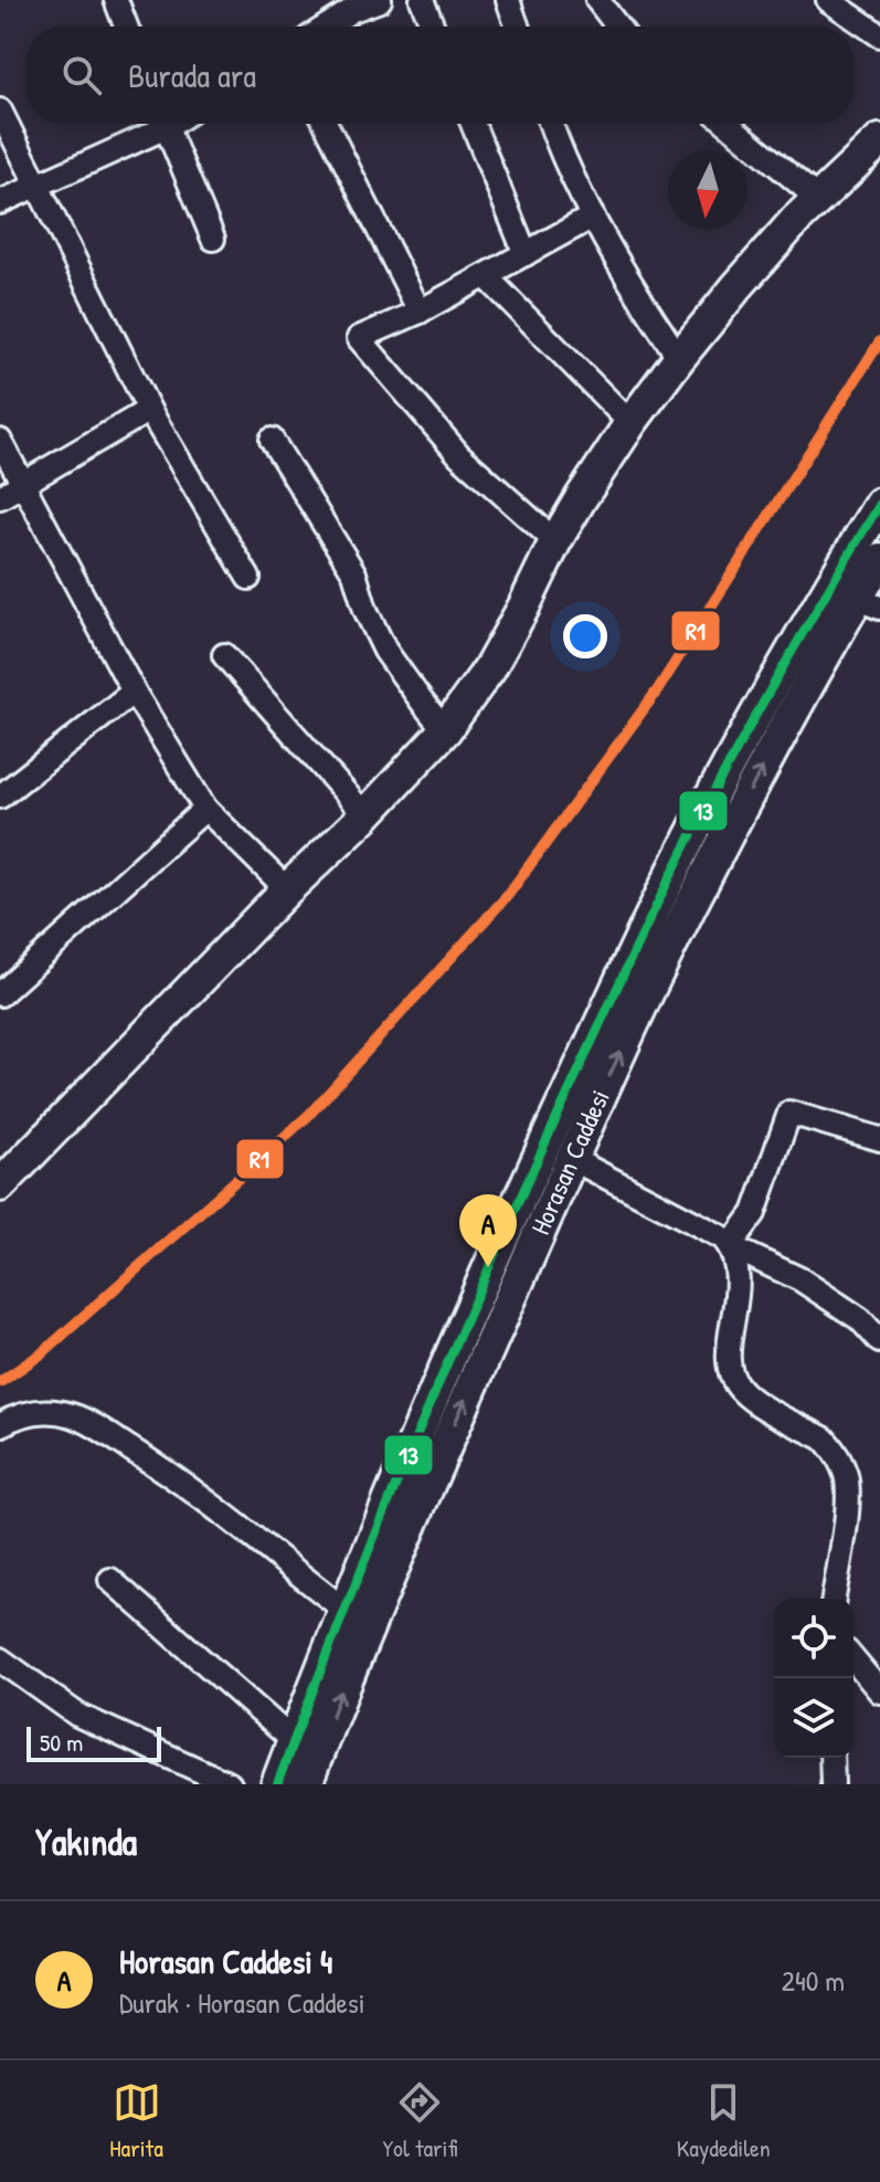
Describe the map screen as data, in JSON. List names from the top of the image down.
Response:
{
  "streets": {
    "street": ["Horasan Caddesi"]
  },
  "lines": ["transit line R1", "transit line 13"],
  "scale_bar": "50 m",
  "north": "bottom",
  "page": {
    "search": "Burada ara",
    "pins": "A",
    "scale": "50 m",
    "heading": "Yakında",
    "list": [
      {
        "mark": "A",
        "name": "Horasan Caddesi 4",
        "note": "Durak · Horasan Caddesi",
        "value": "240 m"
      }
    ],
    "nav": ["Harita", "Yol tarifi", "Kaydedilen"]
  }
}
